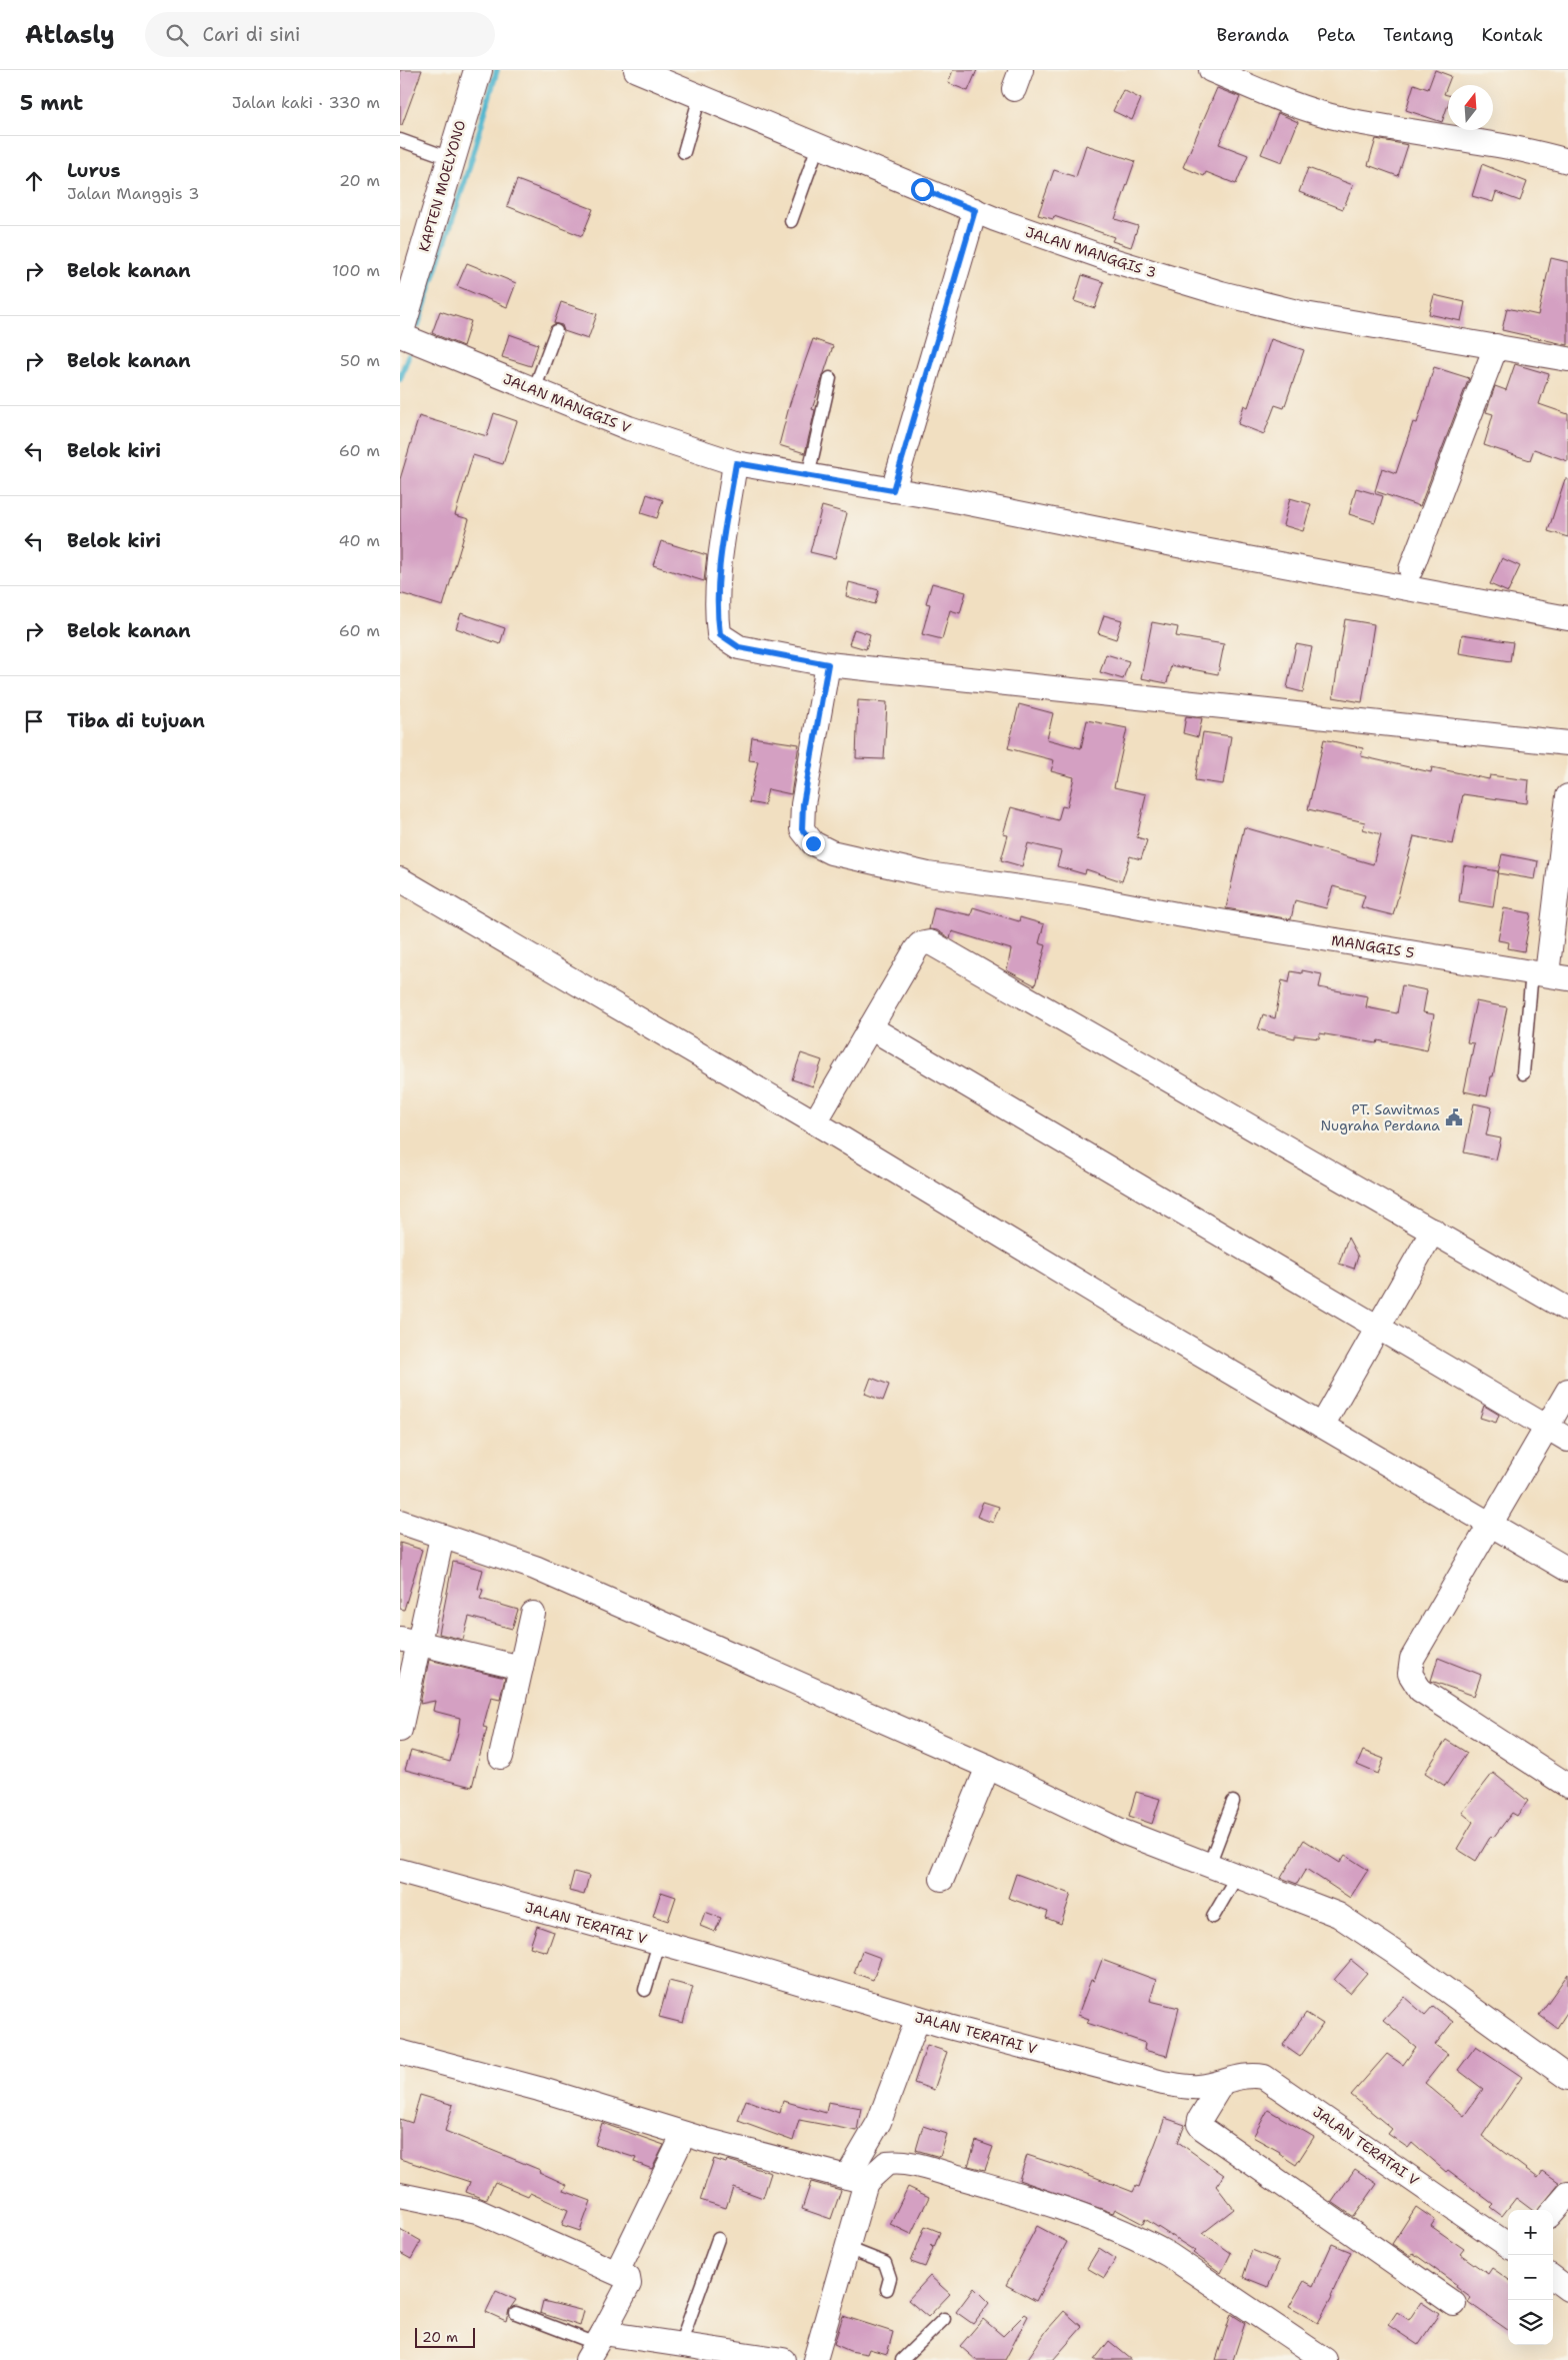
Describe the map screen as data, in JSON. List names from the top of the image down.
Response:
{
  "streets": {
    "street": [
      "KAPTEN MOELYONO",
      "JALAN MANGGIS 3",
      "JALAN MANGGIS V",
      "MANGGIS 5",
      "JALAN TERATAI V"
    ]
  },
  "crossings": [
    ["KAPTEN MOELYONO", "JALAN MANGGIS V"]
  ],
  "places": {
    "public building": ["PT. Sawitmas Nugraha Perdana"]
  },
  "scale_bar": "20 m",
  "north": "top",
  "page": {
    "header": "Atlasly",
    "search": "Cari di sini",
    "nav": [
      "Beranda",
      "Peta",
      "Tentang",
      "Kontak"
    ],
    "heading": ["5 mnt", "Jalan kaki · 330 m"],
    "list": [
      ["Lurus", "Jalan Manggis 3", "20 m"],
      ["Belok kanan", "100 m"],
      ["Belok kanan", "50 m"],
      ["Belok kiri", "60 m"],
      ["Belok kiri", "40 m"],
      ["Belok kanan", "60 m"],
      "Tiba di tujuan"
    ],
    "map_buttons": ["+", "−"],
    "scale": "20 m"
  }
}
